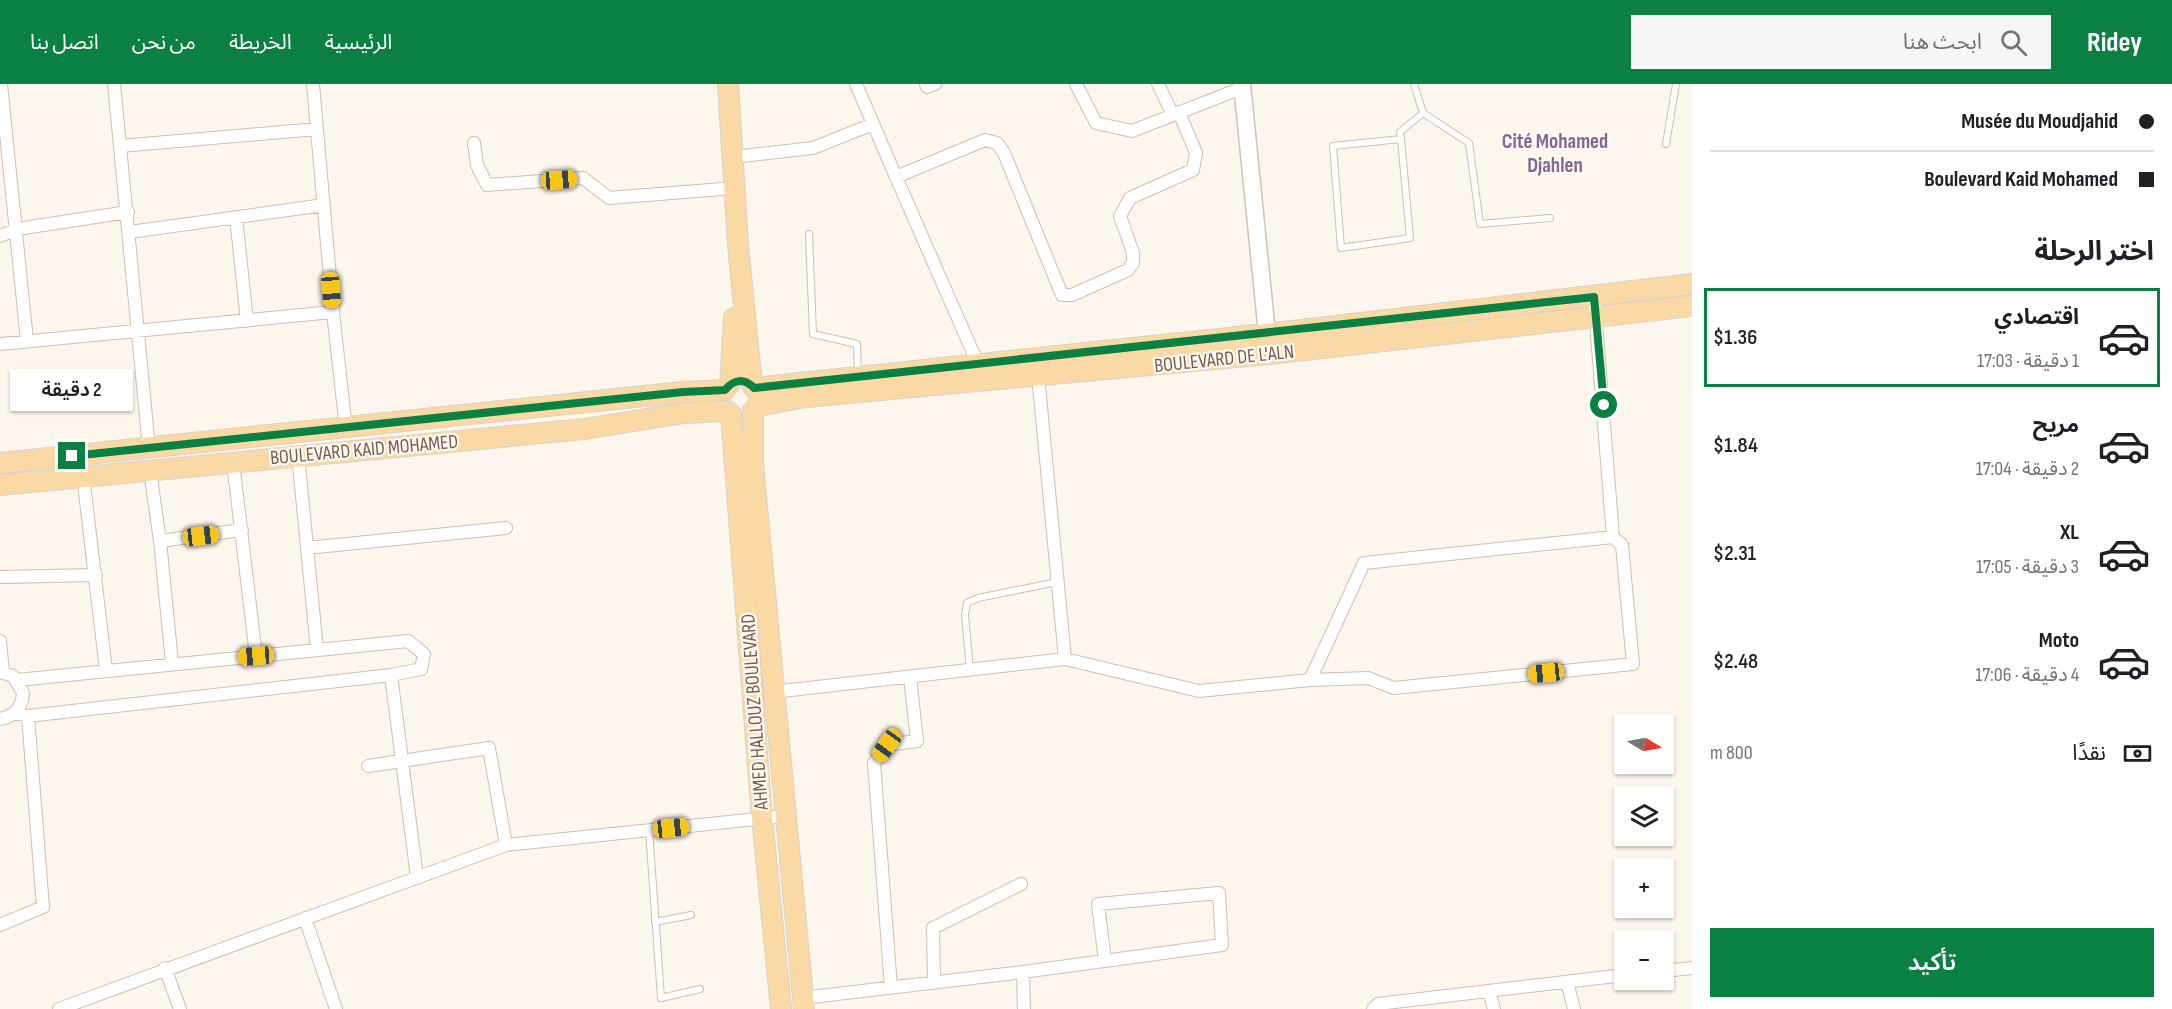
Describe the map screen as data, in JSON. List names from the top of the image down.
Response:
{
  "streets": {
    "main road": ["BOULEVARD DE L'ALN", "BOULEVARD KAID MOHAMED", "AHMED HALLOUZ BOULEVARD"]
  },
  "crossings": [
    ["BOULEVARD DE L'ALN", "BOULEVARD KAID MOHAMED"],
    ["BOULEVARD DE L'ALN", "AHMED HALLOUZ BOULEVARD"],
    ["BOULEVARD KAID MOHAMED", "AHMED HALLOUZ BOULEVARD"]
  ],
  "districts": ["Cité Mohamed Djahlen"],
  "north": "right",
  "page": {
    "header": "Ridey",
    "search": "ابحث هنا",
    "nav": [
      "الرئيسية",
      "الخريطة",
      "من نحن",
      "اتصل بنا"
    ],
    "banner": ["Musée du Moudjahid", "Boulevard Kaid Mohamed"],
    "heading": "اختر الرحلة",
    "list": [
      {
        "name": "اقتصادي",
        "note": "1 دقيقة · 17:03",
        "value": "$1.36"
      },
      {
        "name": "مريح",
        "note": "2 دقيقة · 17:04",
        "value": "$1.84"
      },
      {
        "name": "XL",
        "note": "3 دقيقة · 17:05",
        "value": "$2.31"
      },
      {
        "name": "Moto",
        "note": "4 دقيقة · 17:06",
        "value": "$2.48"
      }
    ],
    "bubble": "2 دقيقة",
    "map_buttons": ["+", "−"],
    "pay": ["نقدًا", "800 m"],
    "buttons": "تأكيد"
  }
}
